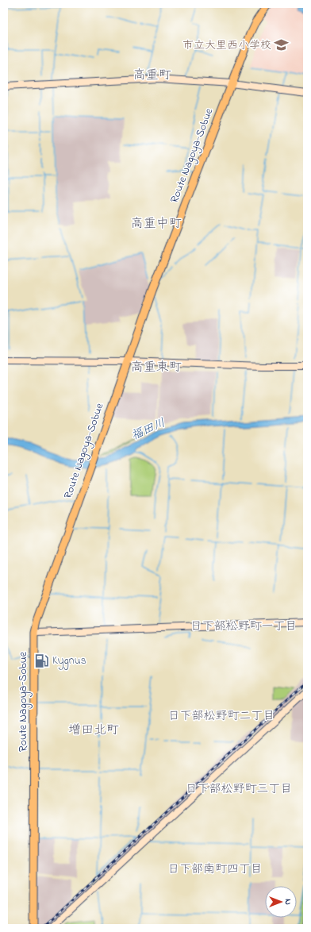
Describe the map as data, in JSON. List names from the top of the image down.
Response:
{
  "streets": {
    "main road": ["Route Nagoya-Sobue"]
  },
  "districts": [
    "高重町",
    "高重中町",
    "高重東町",
    "日下部松野町一丁目",
    "日下部松野町二丁目",
    "増田北町",
    "日下部松野町三丁目",
    "日下部南町四丁目"
  ],
  "water": ["福田川"],
  "places": {
    "school or university": ["市立大里西小学校"],
    "fuel station": ["Kygnus"]
  },
  "north": "right"
}
